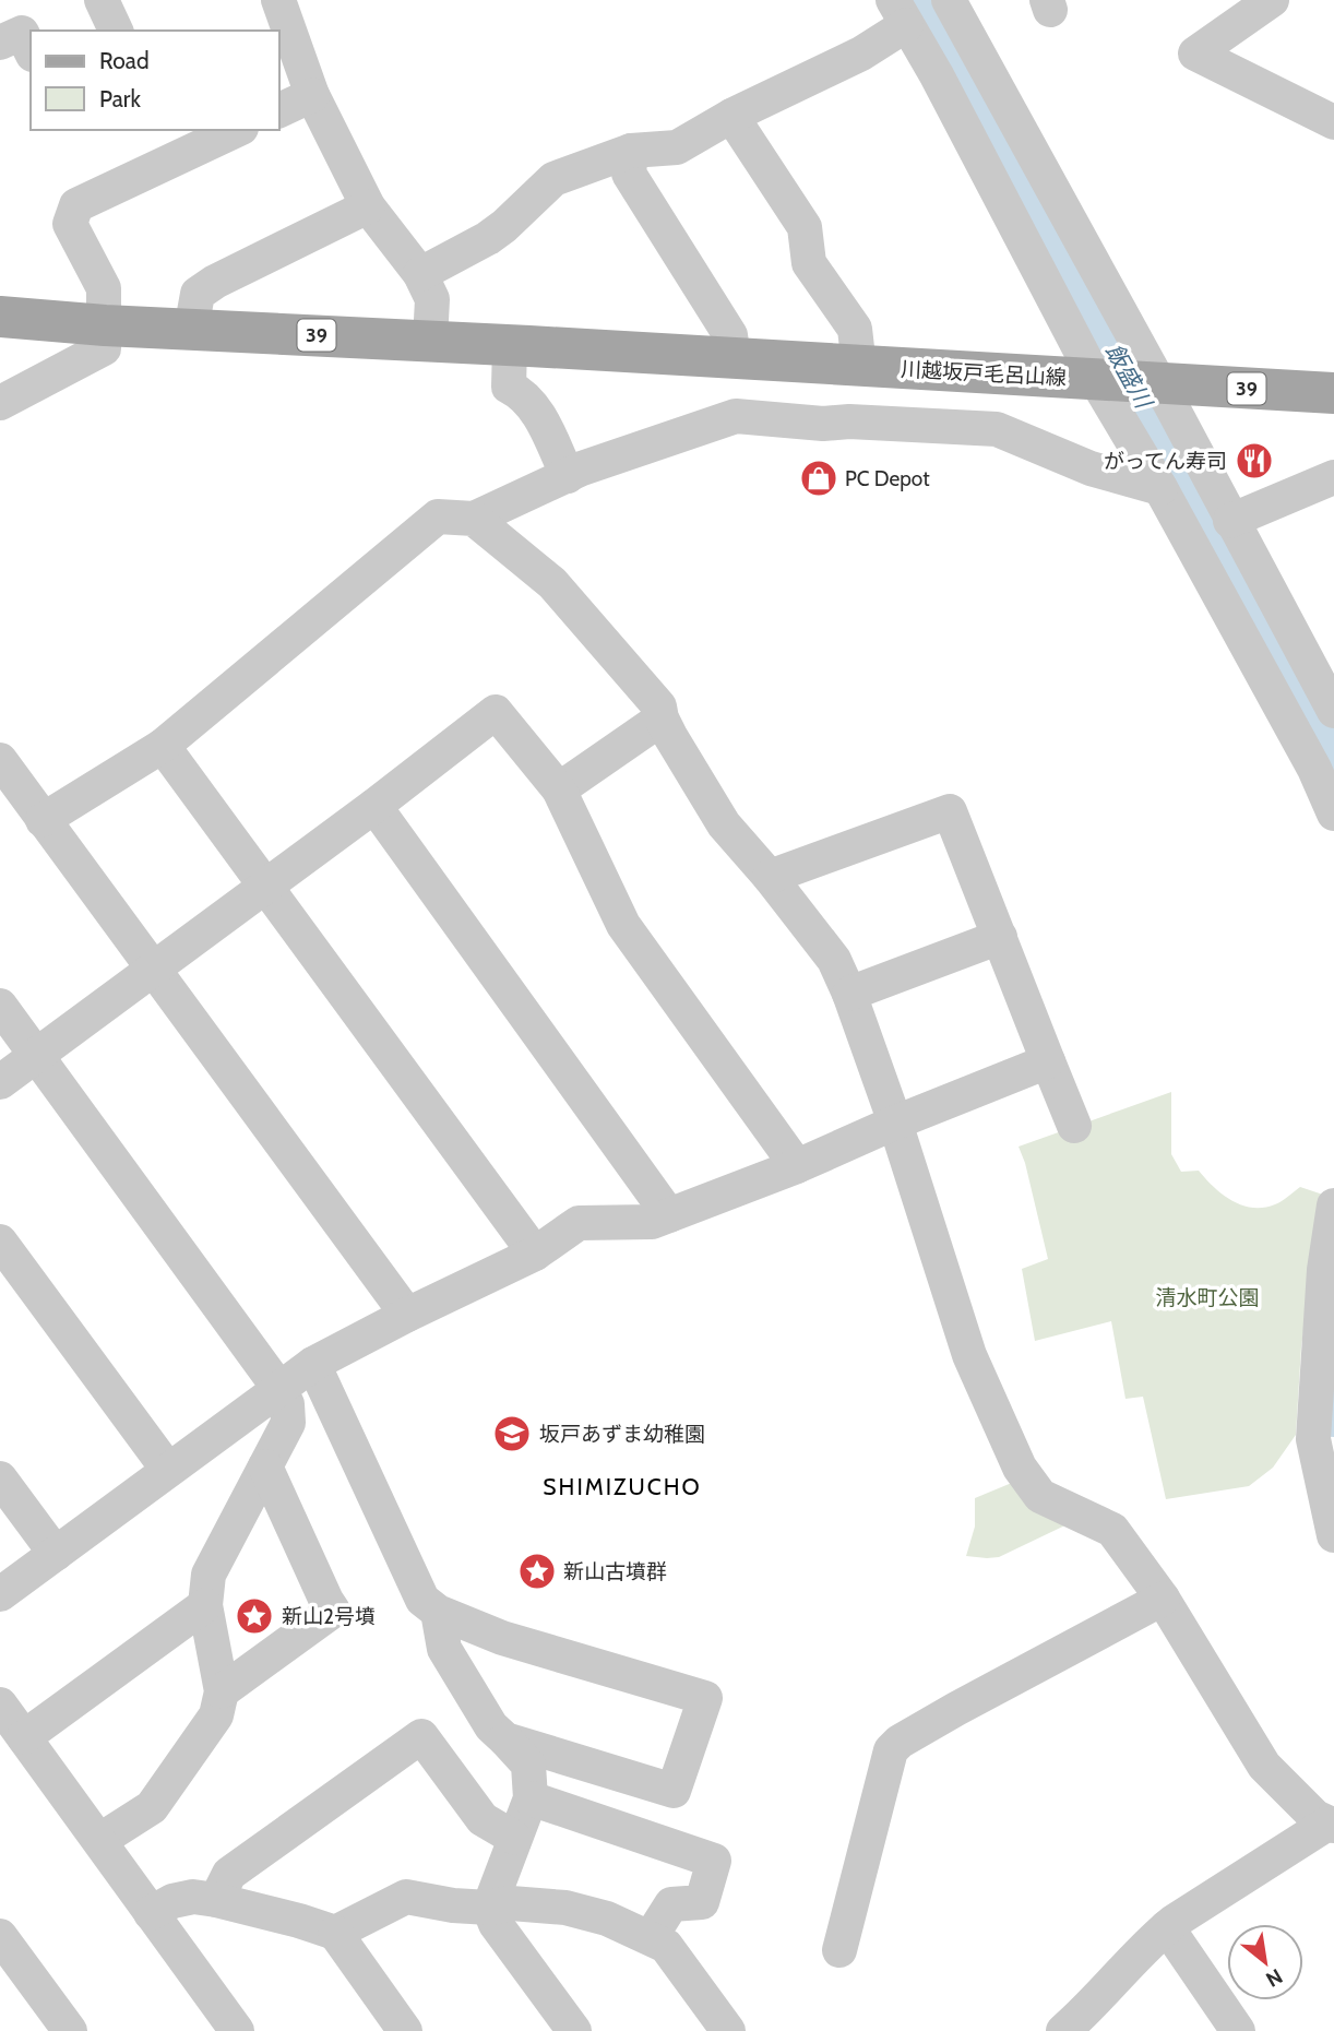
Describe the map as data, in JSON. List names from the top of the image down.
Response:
{
  "streets": {
    "main road": ["39", "川越坂戸毛呂山線"]
  },
  "crossings": [
    ["39", "川越坂戸毛呂山線"]
  ],
  "districts": ["SHIMIZUCHO"],
  "water": ["飯盛川"],
  "parks": ["清水町公園"],
  "places": {
    "restaurant": ["がってん寿司"],
    "shop": ["PC Depot"],
    "school or university": ["坂戸あずま幼稚園"],
    "place": ["新山古墳群", "新山2号墳"]
  },
  "legend": ["Road", "Park"],
  "north": "bottom right"
}
